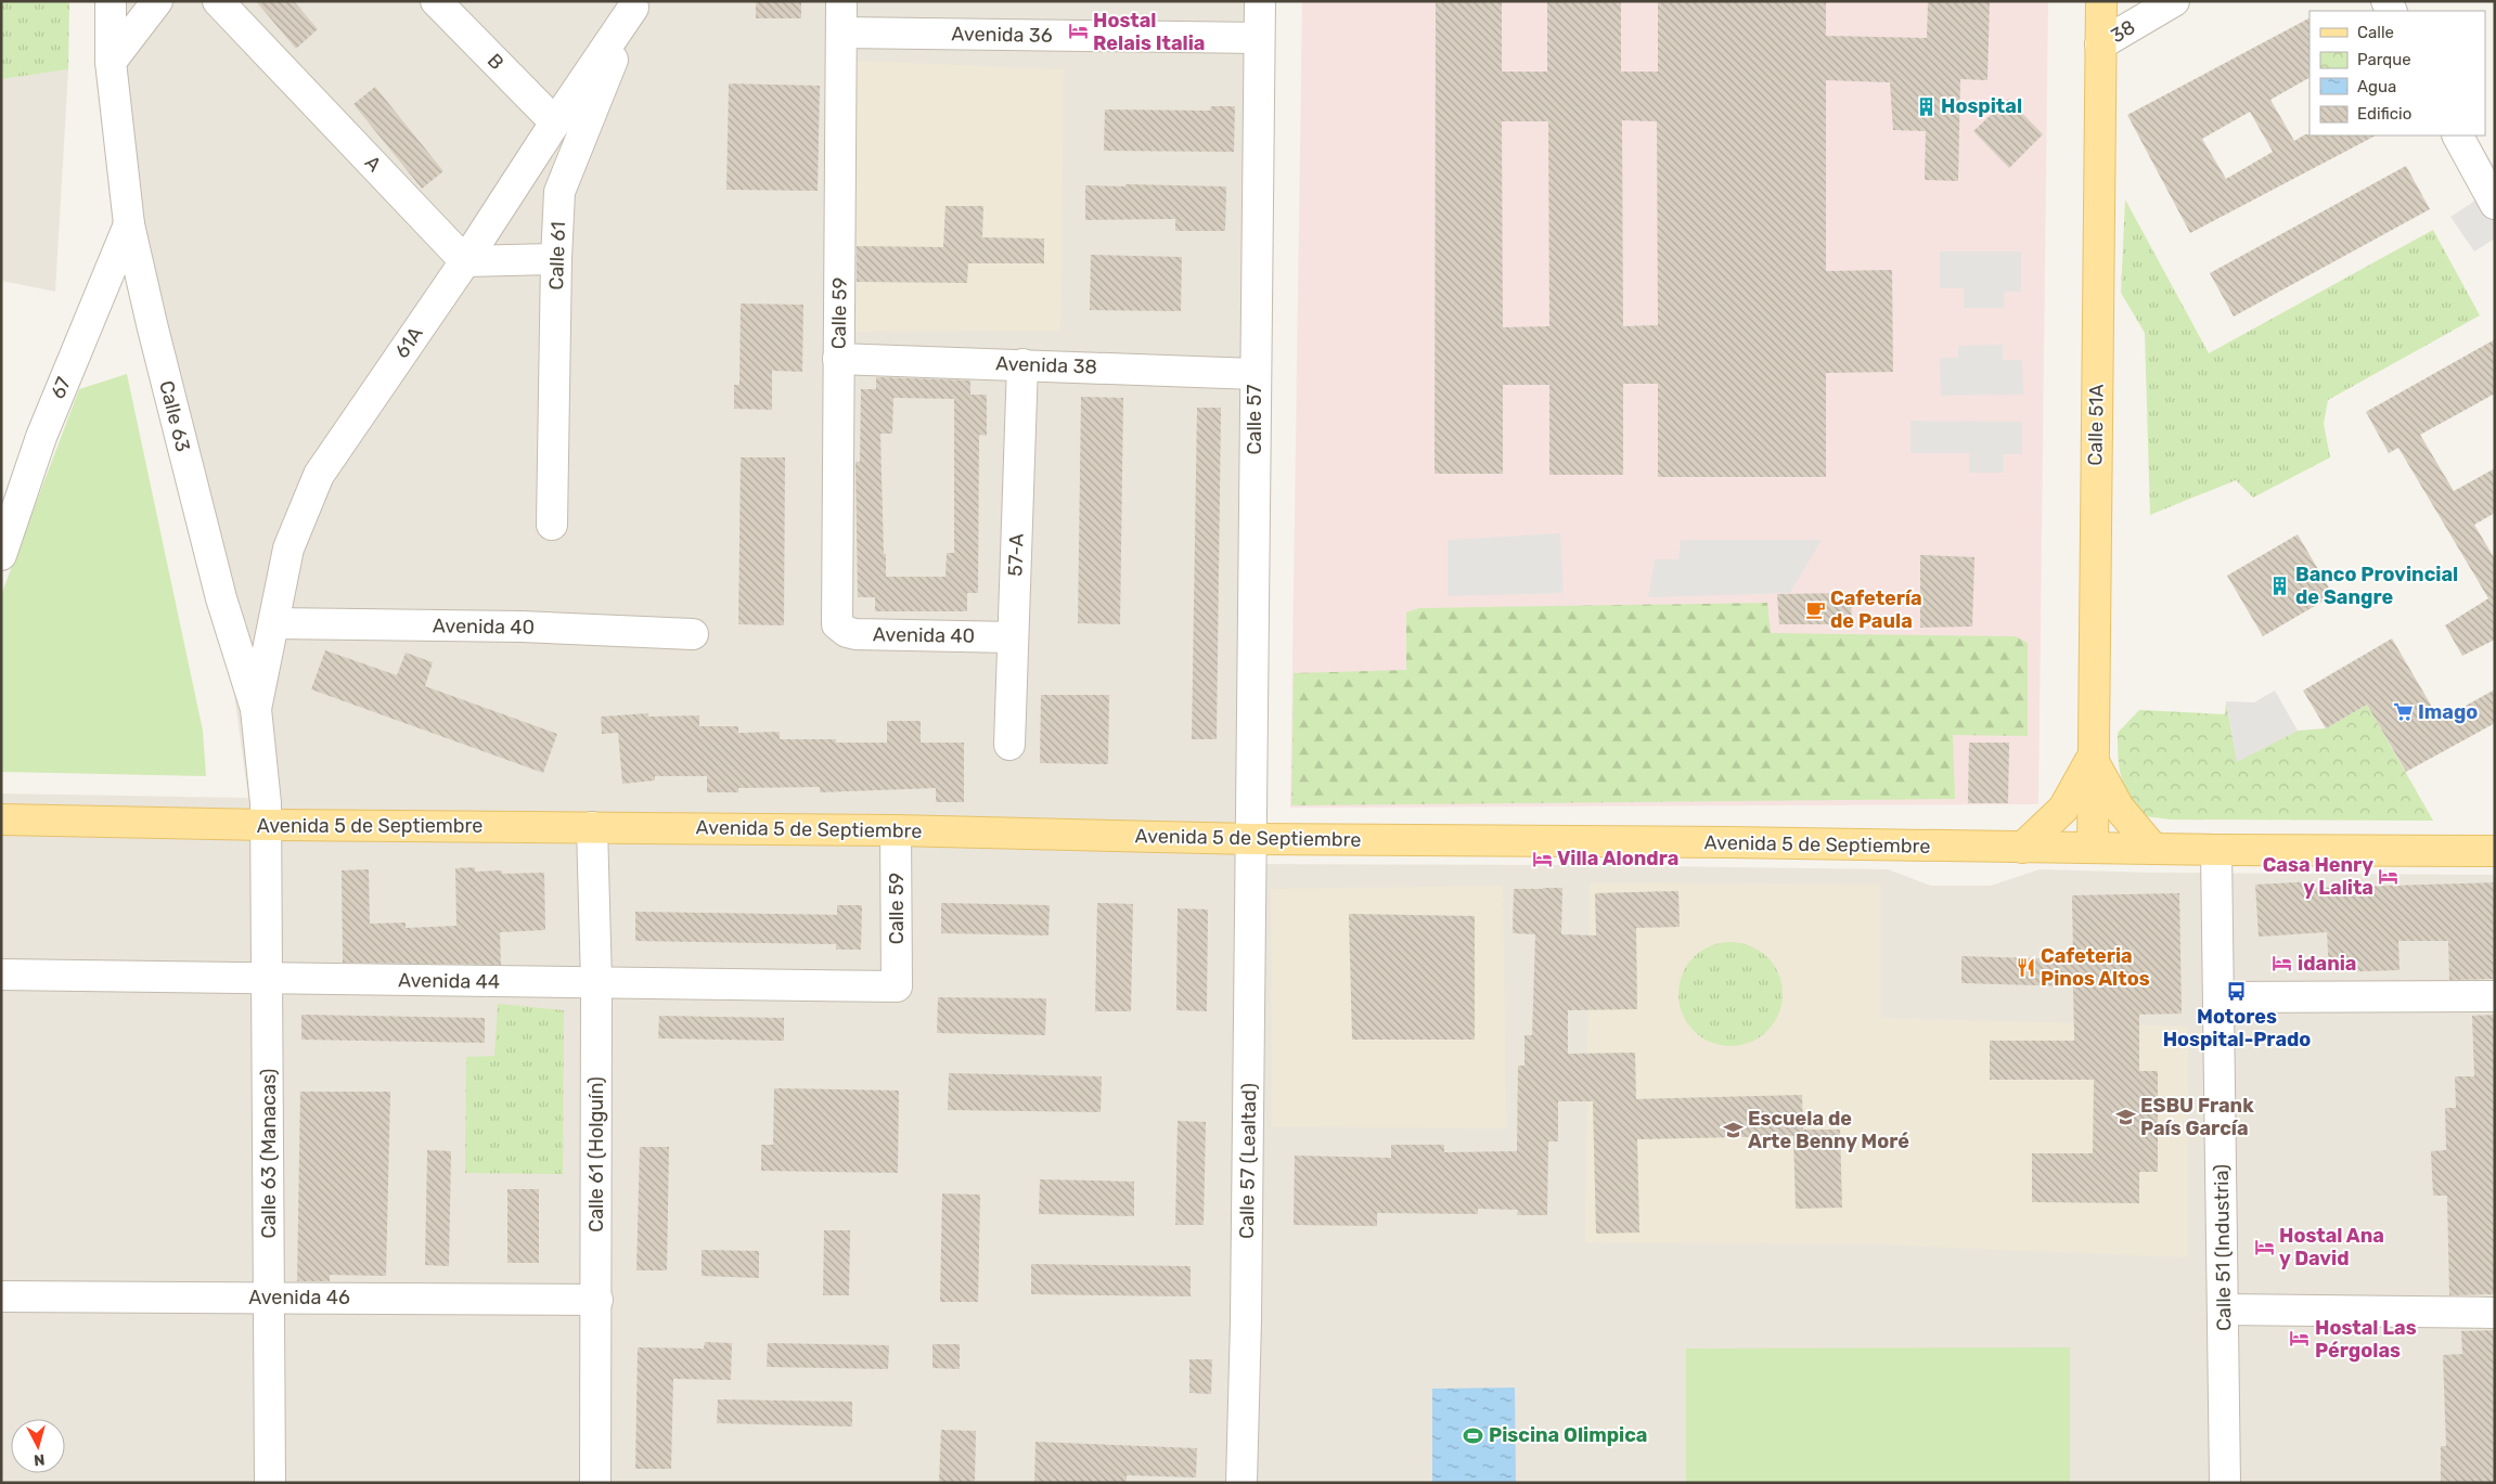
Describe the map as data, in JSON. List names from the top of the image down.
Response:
{
  "streets": {
    "main road": ["Calle 51A", "Avenida 5 de Septiembre"],
    "street": [
      "38",
      "Avenida 36",
      "B",
      "A",
      "Calle 61",
      "Calle 59",
      "61A",
      "Avenida 38",
      "67",
      "Calle 63",
      "Calle 57",
      "57-A",
      "Avenida 40",
      "Avenida 44",
      "Calle 63 (Manacas)",
      "Calle 61 (Holguín)",
      "Calle 57 (Lealtad)",
      "Calle 51 (Industria)",
      "Avenida 46"
    ]
  },
  "crossings": [
    ["38", "Calle 51A"],
    ["Avenida 36", "Calle 59"],
    ["Avenida 36", "Calle 57"],
    ["B", "61A"],
    ["A", "61A"],
    ["Calle 61", "61A"],
    ["Calle 59", "Avenida 38"],
    ["Calle 59", "Avenida 40"],
    ["Calle 59", "Avenida 5 de Septiembre"],
    ["Calle 59", "Avenida 44"],
    ["61A", "Calle 63"],
    ["61A", "Avenida 40"],
    ["Avenida 38", "Calle 57"],
    ["Avenida 38", "57-A"],
    ["67", "Calle 63"],
    ["Calle 63", "Avenida 5 de Septiembre"],
    ["Calle 63", "Calle 63 (Manacas)"],
    ["Calle 57", "Avenida 5 de Septiembre"],
    ["Calle 57", "Calle 57 (Lealtad)"],
    ["Calle 51A", "Avenida 5 de Septiembre"],
    ["57-A", "Avenida 40"],
    ["Avenida 5 de Septiembre", "Calle 63 (Manacas)"],
    ["Avenida 5 de Septiembre", "Calle 61 (Holguín)"],
    ["Avenida 5 de Septiembre", "Calle 57 (Lealtad)"],
    ["Avenida 5 de Septiembre", "Calle 51 (Industria)"],
    ["Avenida 44", "Calle 63 (Manacas)"],
    ["Avenida 44", "Calle 61 (Holguín)"],
    ["Calle 63 (Manacas)", "Avenida 46"],
    ["Calle 61 (Holguín)", "Avenida 46"]
  ],
  "places": {
    "hotel": [
      "Hostal Relais Italia",
      "Villa Alondra",
      "Casa Henry y Lalita",
      "idania",
      "Hostal Ana y David",
      "Hostal Las Pérgolas"
    ],
    "building": ["Hospital", "Banco Provincial de Sangre"],
    "cafe": ["Cafetería de Paula"],
    "supermarket": ["Imago"],
    "restaurant": ["Cafeteria Pinos Altos"],
    "bus stop": ["Motores Hospital-Prado"],
    "school or university": ["ESBU Frank País García", "Escuela de Arte Benny Moré"],
    "sports": ["Piscina Olimpica"]
  },
  "legend": [
    "Calle",
    "Parque",
    "Agua",
    "Edificio"
  ],
  "north": "bottom"
}
